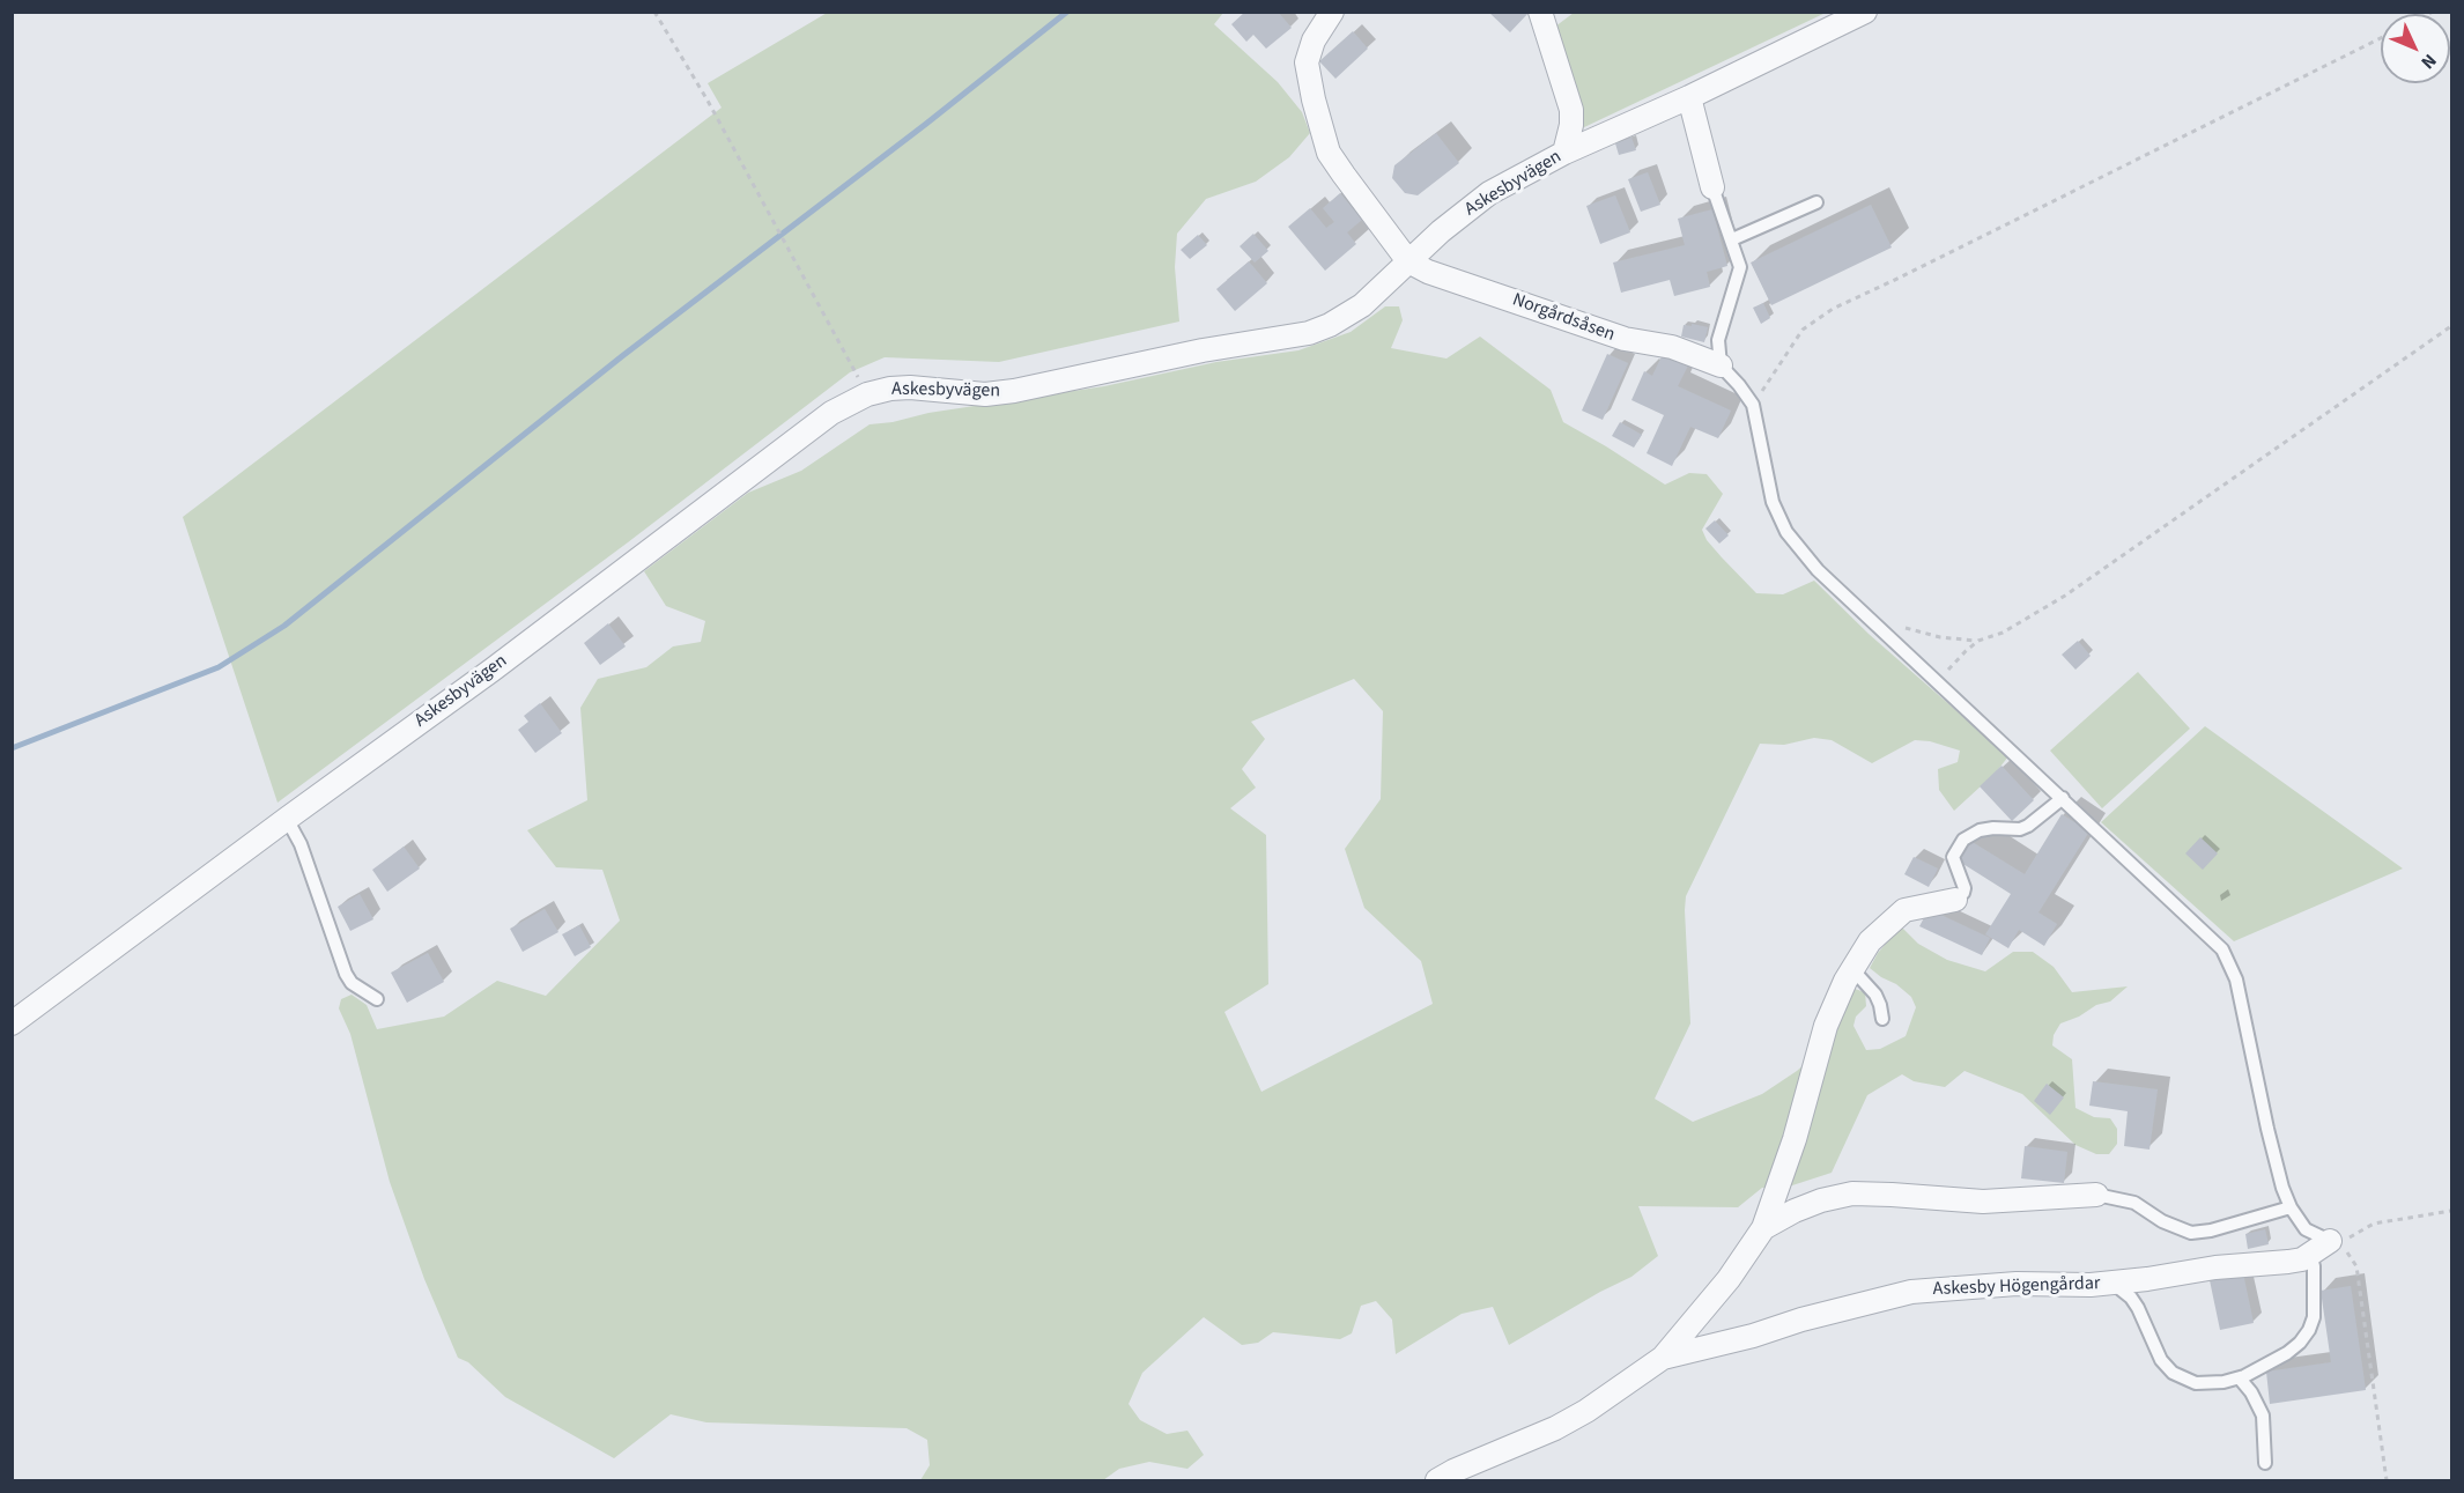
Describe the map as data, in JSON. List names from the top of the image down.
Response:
{
  "streets": {
    "street": ["Askesbyvägen", "Norgårdsåsen", "Askesby Högengårdar"]
  },
  "crossings": [
    ["Askesbyvägen", "Norgårdsåsen"]
  ],
  "north": "bottom right"
}
